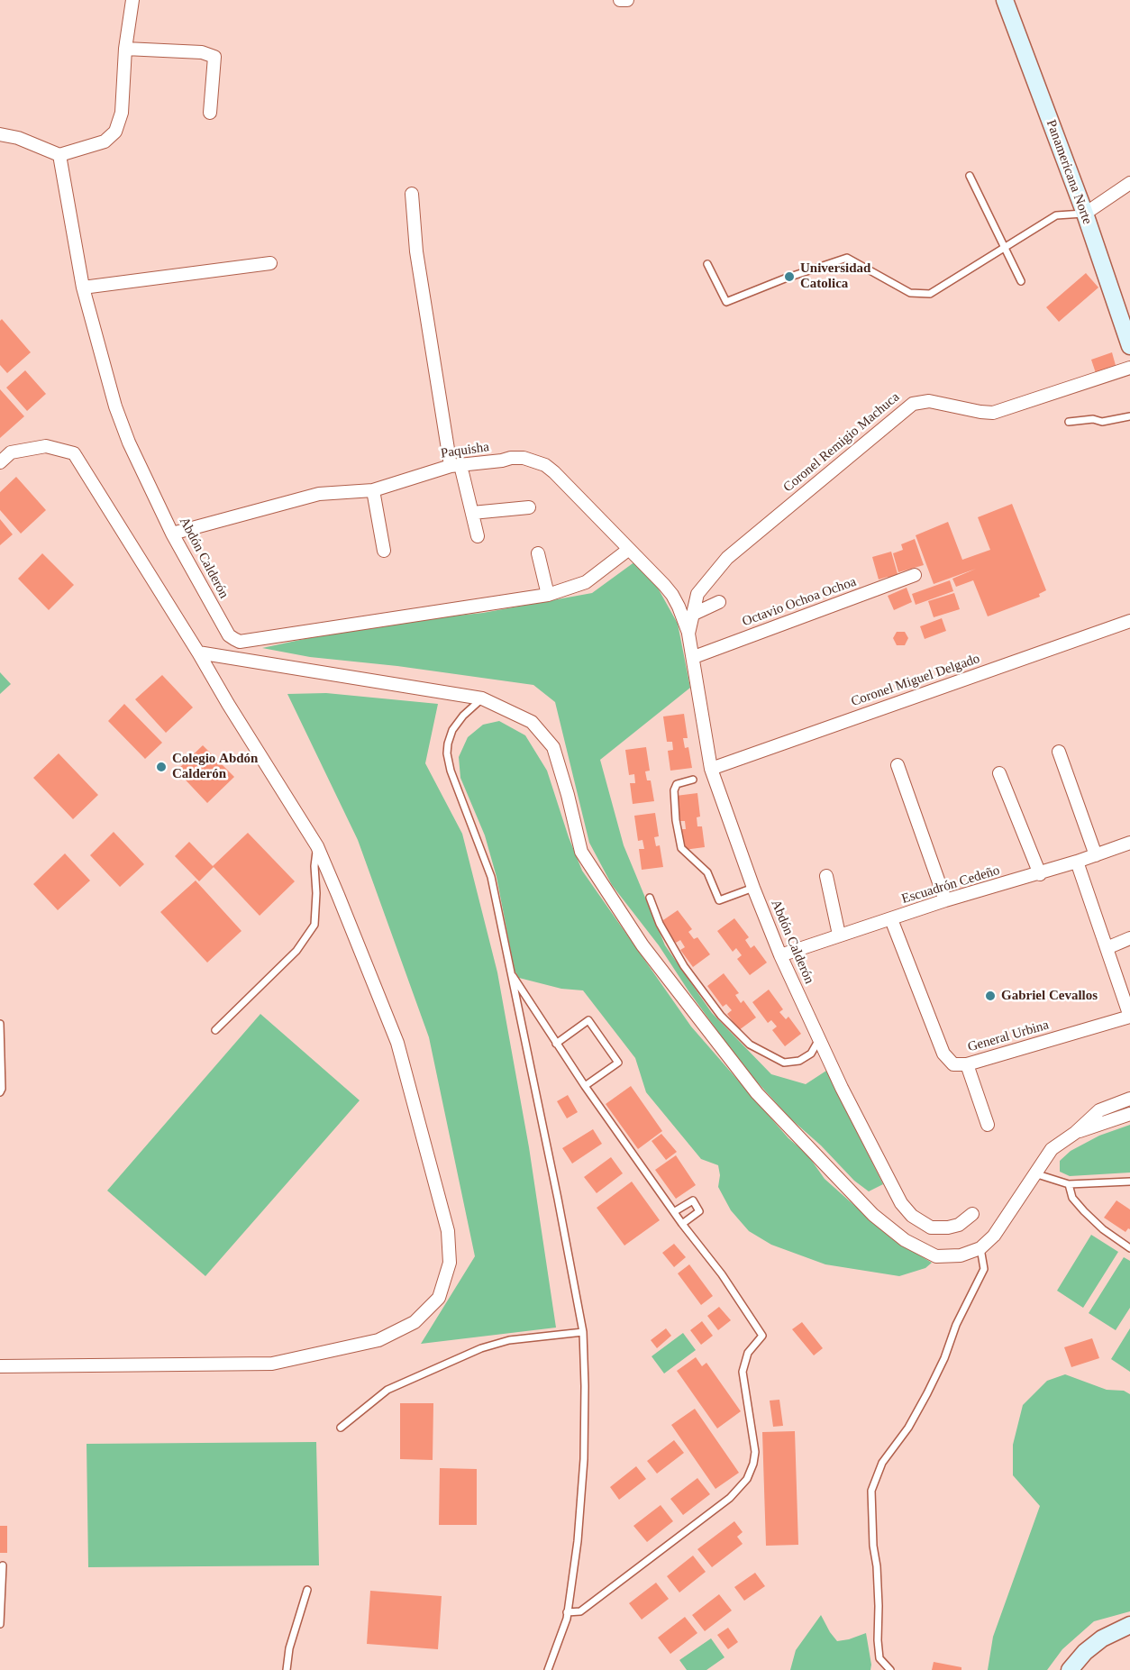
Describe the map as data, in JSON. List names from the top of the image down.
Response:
{
  "streets": {
    "main road": ["Panamericana Norte"],
    "street": [
      "Coronel Remigio Machuca",
      "Paquisha",
      "Abdón Calderón",
      "Octavio Ochoa Ochoa",
      "Coronel Miguel Delgado",
      "Escuadrón Cedeño",
      "General Urbina"
    ]
  },
  "crossings": [
    ["Coronel Remigio Machuca", "Abdón Calderón"],
    ["Paquisha", "Abdón Calderón"],
    ["Abdón Calderón", "Octavio Ochoa Ochoa"],
    ["Abdón Calderón", "Coronel Miguel Delgado"],
    ["Abdón Calderón", "Escuadrón Cedeño"],
    ["Escuadrón Cedeño", "General Urbina"]
  ],
  "places": ["Universidad Catolica", "Colegio Abdón Calderón", "Gabriel Cevallos"]
}
